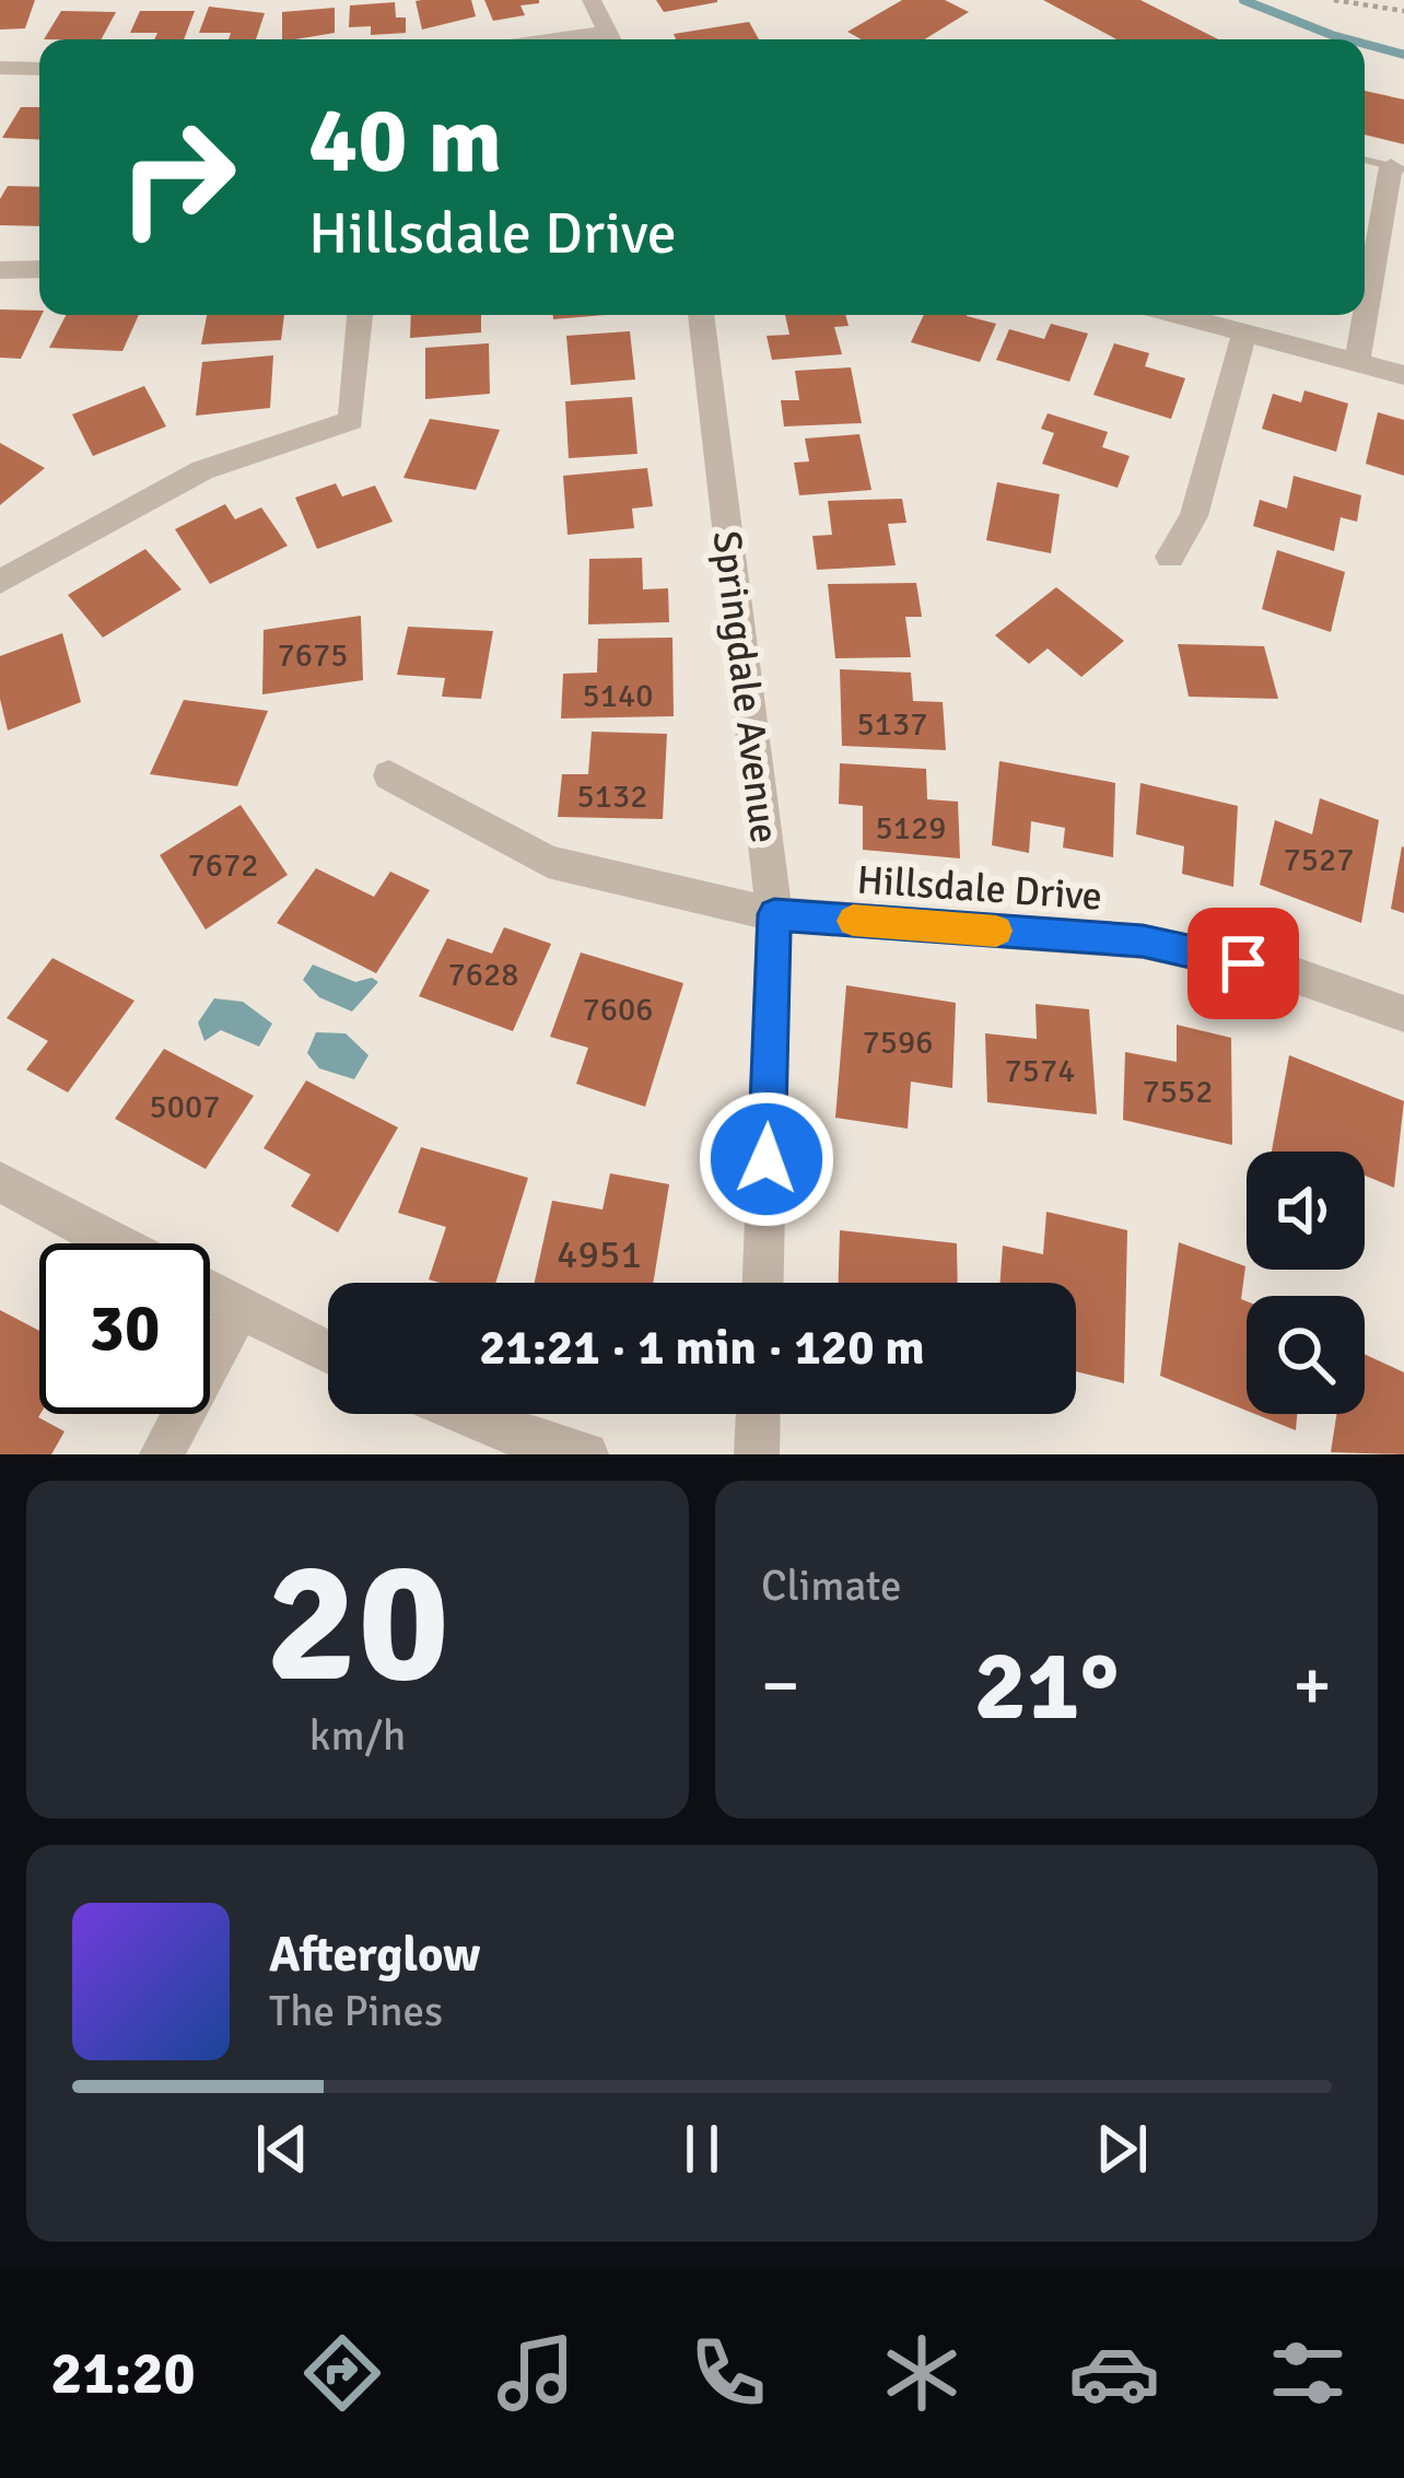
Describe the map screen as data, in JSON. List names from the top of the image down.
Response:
{
  "streets": {
    "street": ["Springdale Avenue", "Hillsdale Drive"]
  },
  "crossings": [
    ["Springdale Avenue", "Hillsdale Drive"]
  ],
  "house_numbers": [
    "7675",
    "5140",
    "5137",
    "5132",
    "5129",
    "7527",
    "7672",
    "7628",
    "7606",
    "7596",
    "7574",
    "7552",
    "5007",
    "4951"
  ],
  "page": {
    "turn": ["40 m", "Hillsdale Drive"],
    "limit": "30",
    "trip": "21:21 · 1 min · 120 m",
    "tile": [
      ["20", "km/h"],
      "Climate"
    ],
    "heat": ["−", "21°", "+"],
    "song": ["Afterglow", "The Pines"],
    "tabs": "21:20"
  }
}
